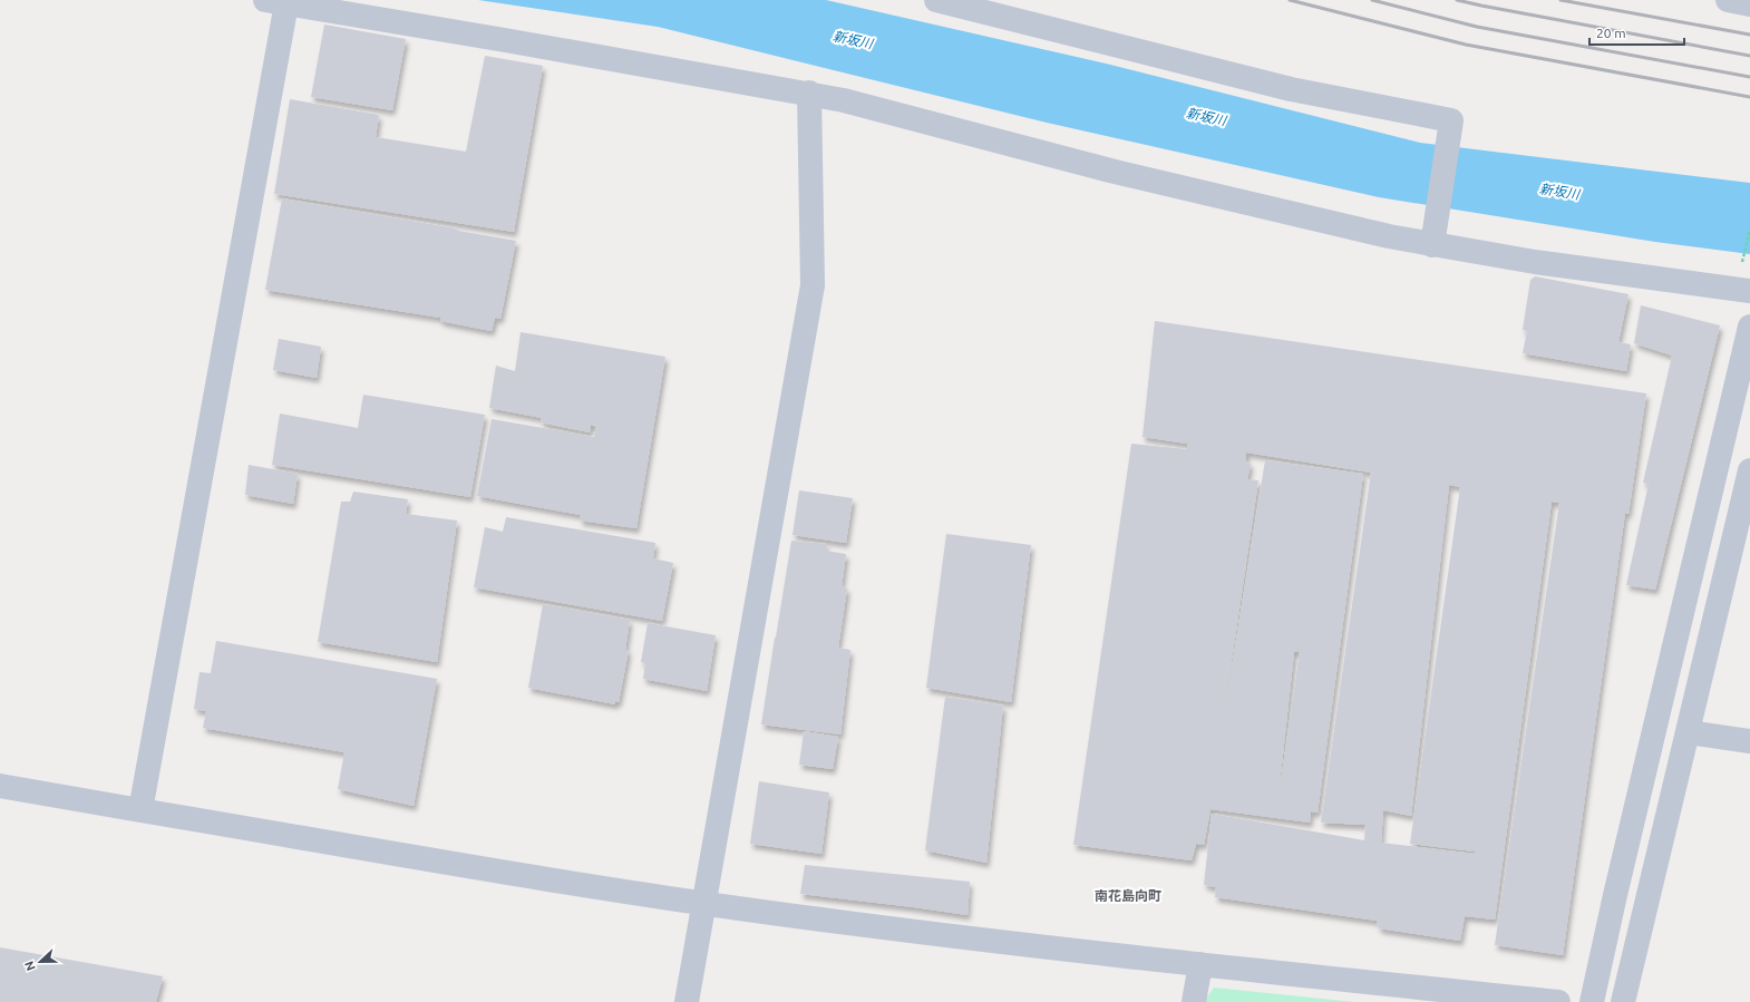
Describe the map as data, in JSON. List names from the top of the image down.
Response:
{
  "districts": ["南花島向町"],
  "water": ["新坂川"],
  "scale_bar": "20 m",
  "north": "left"
}
